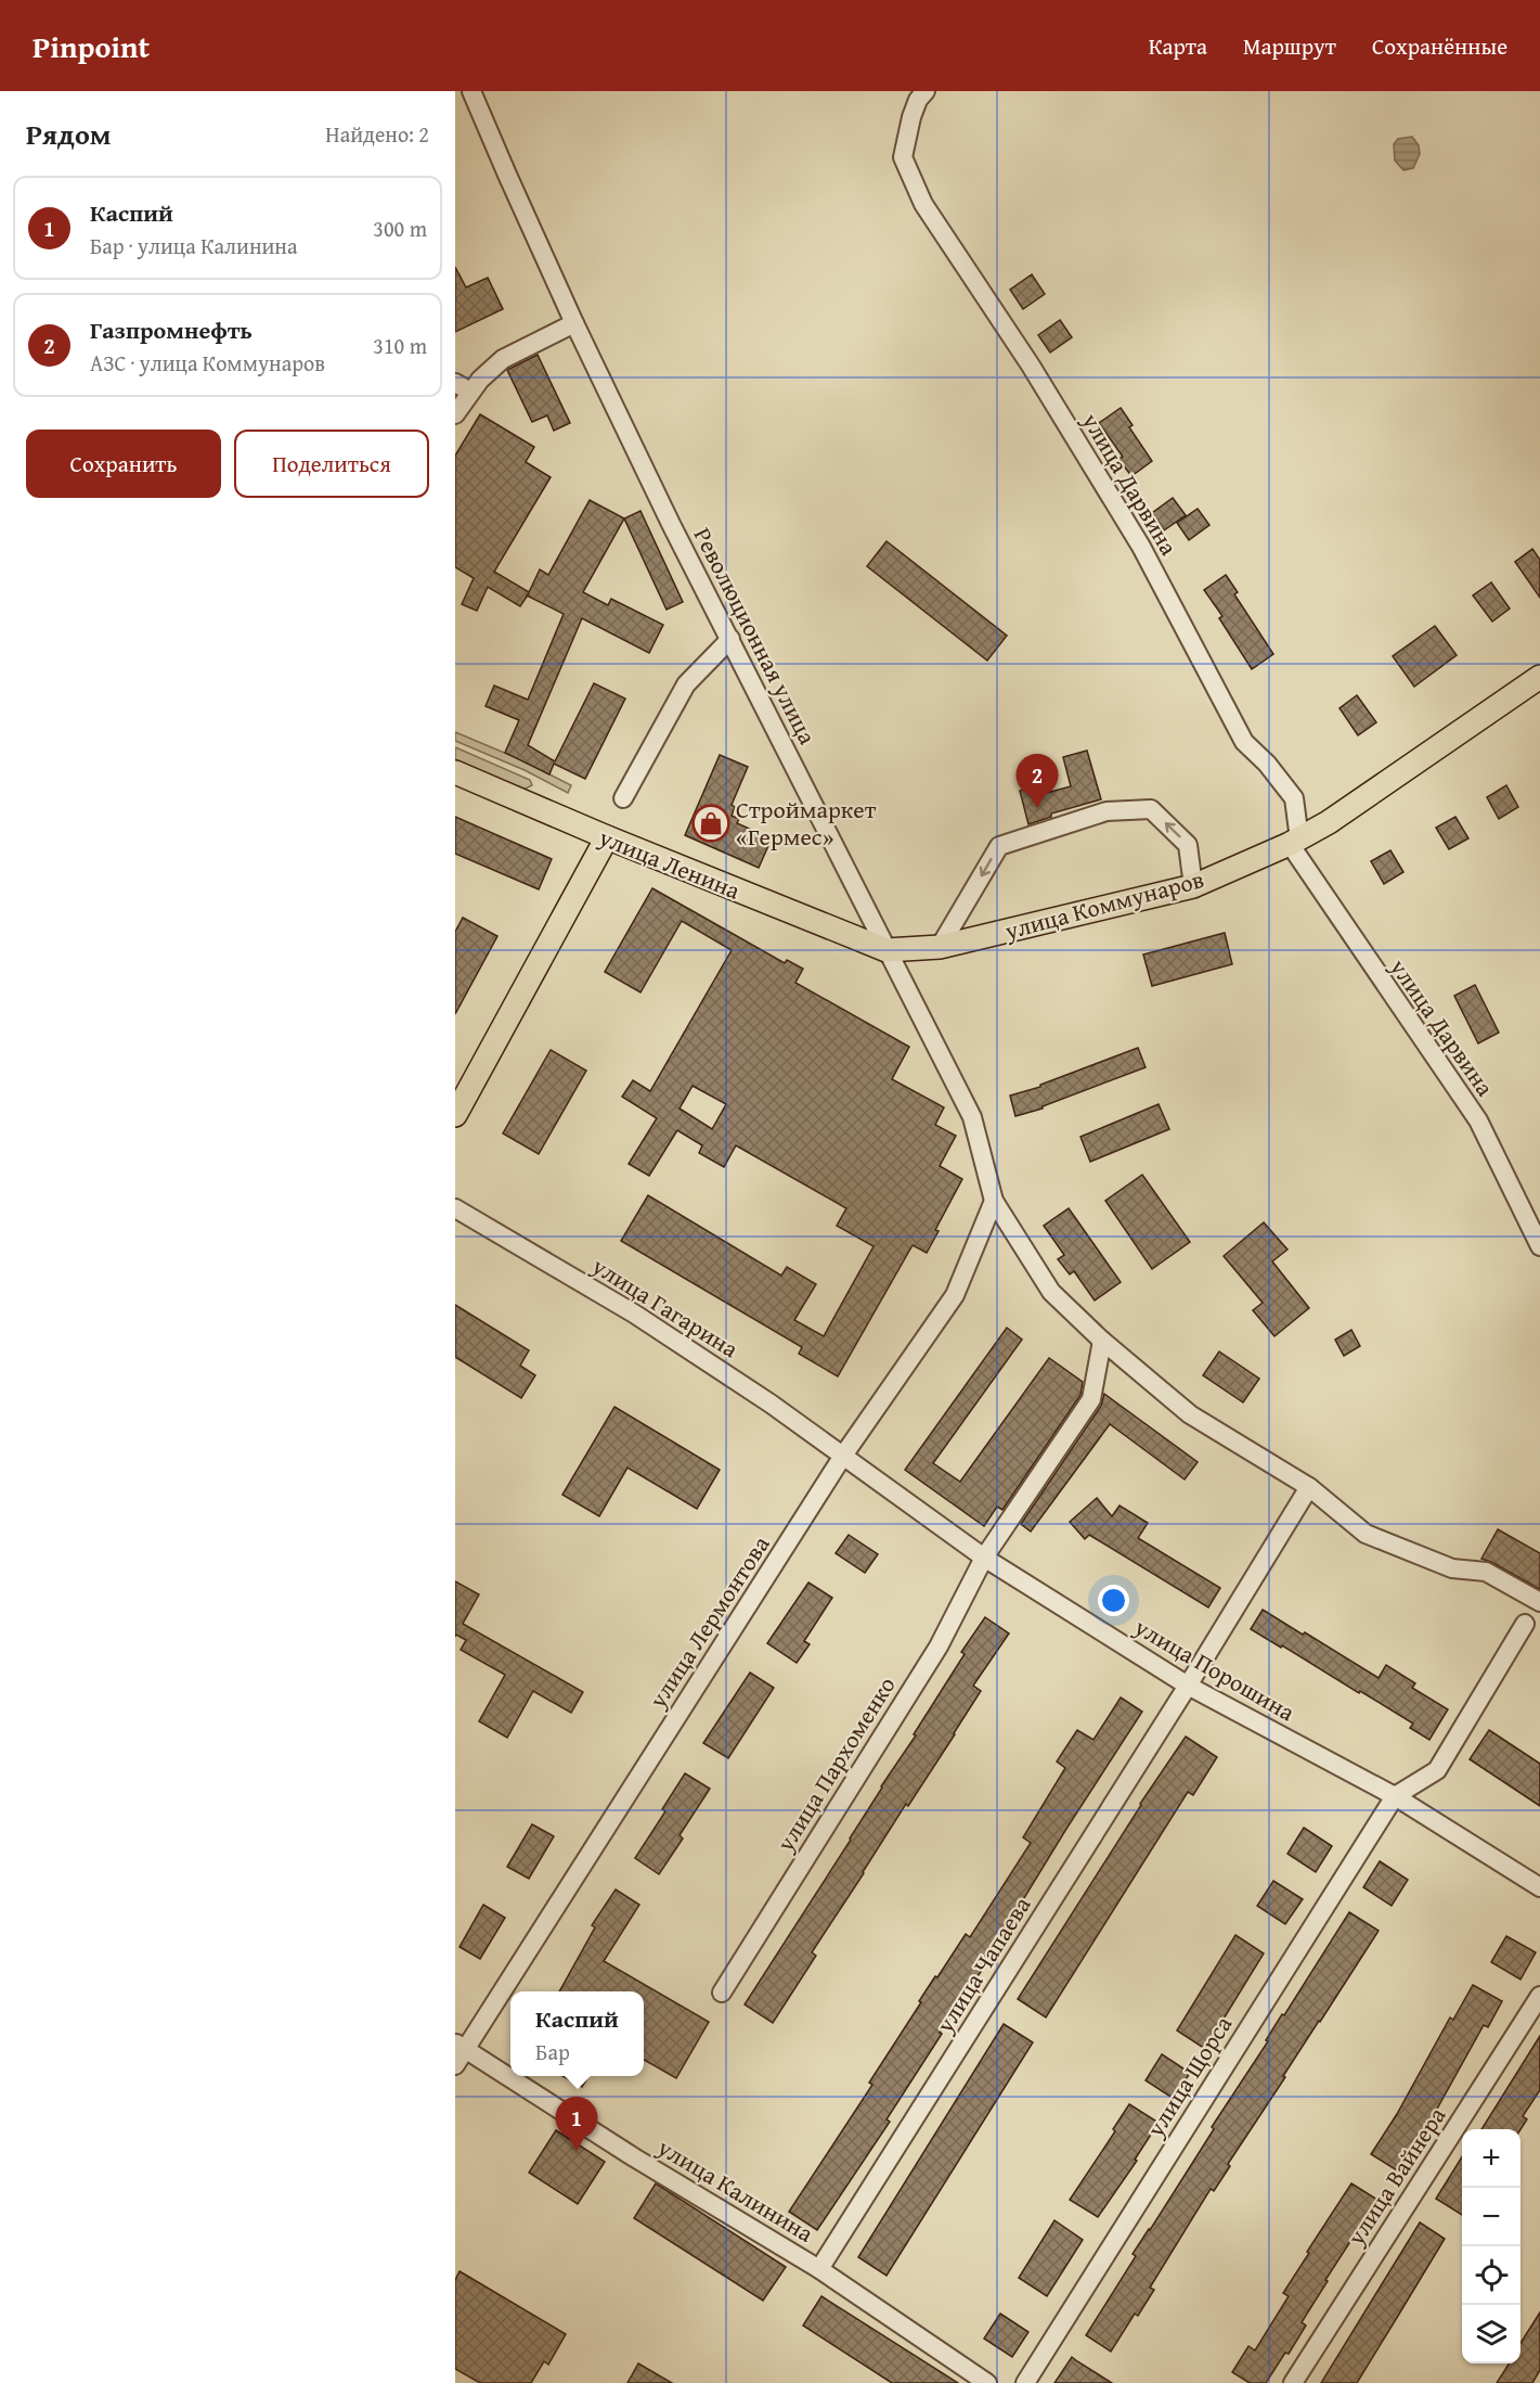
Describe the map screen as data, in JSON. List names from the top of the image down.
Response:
{
  "streets": {
    "main road": ["улица Ленина", "улица Коммунаров"],
    "street": [
      "улица Дарвина",
      "Революционная улица",
      "улица Гагарина",
      "улица Лермонтова",
      "улица Порошина",
      "улица Пархоменко",
      "улица Чапаева",
      "улица Щорса",
      "улица Вайнера",
      "улица Калинина"
    ]
  },
  "crossings": [
    ["улица Дарвина", "улица Коммунаров"],
    ["Революционная улица", "улица Ленина"],
    ["Революционная улица", "улица Коммунаров"],
    ["Революционная улица", "улица Лермонтова"],
    ["Революционная улица", "улица Пархоменко"],
    ["Революционная улица", "улица Чапаева"],
    ["улица Ленина", "улица Коммунаров"],
    ["улица Гагарина", "улица Лермонтова"],
    ["улица Гагарина", "улица Порошина"],
    ["улица Лермонтова", "улица Порошина"],
    ["улица Лермонтова", "улица Калинина"],
    ["улица Порошина", "улица Пархоменко"],
    ["улица Порошина", "улица Чапаева"],
    ["улица Порошина", "улица Щорса"],
    ["улица Чапаева", "улица Калинина"]
  ],
  "places": {
    "shop": ["Строймаркет «Гермес»"]
  },
  "page": {
    "header": "Pinpoint",
    "nav": ["Карта", "Маршрут", "Сохранённые"],
    "heading": ["Рядом", "Найдено: 2"],
    "list": [
      {
        "mark": "1",
        "name": "Каспий",
        "note": "Бар · улица Калинина",
        "value": "300 m"
      },
      {
        "mark": "2",
        "name": "Газпромнефть",
        "note": "АЗС · улица Коммунаров",
        "value": "310 m"
      }
    ],
    "buttons": ["Сохранить", "Поделиться"],
    "pins": ["2", "1"],
    "popup": ["Каспий", "Бар"],
    "map_buttons": ["+", "−"]
  }
}
